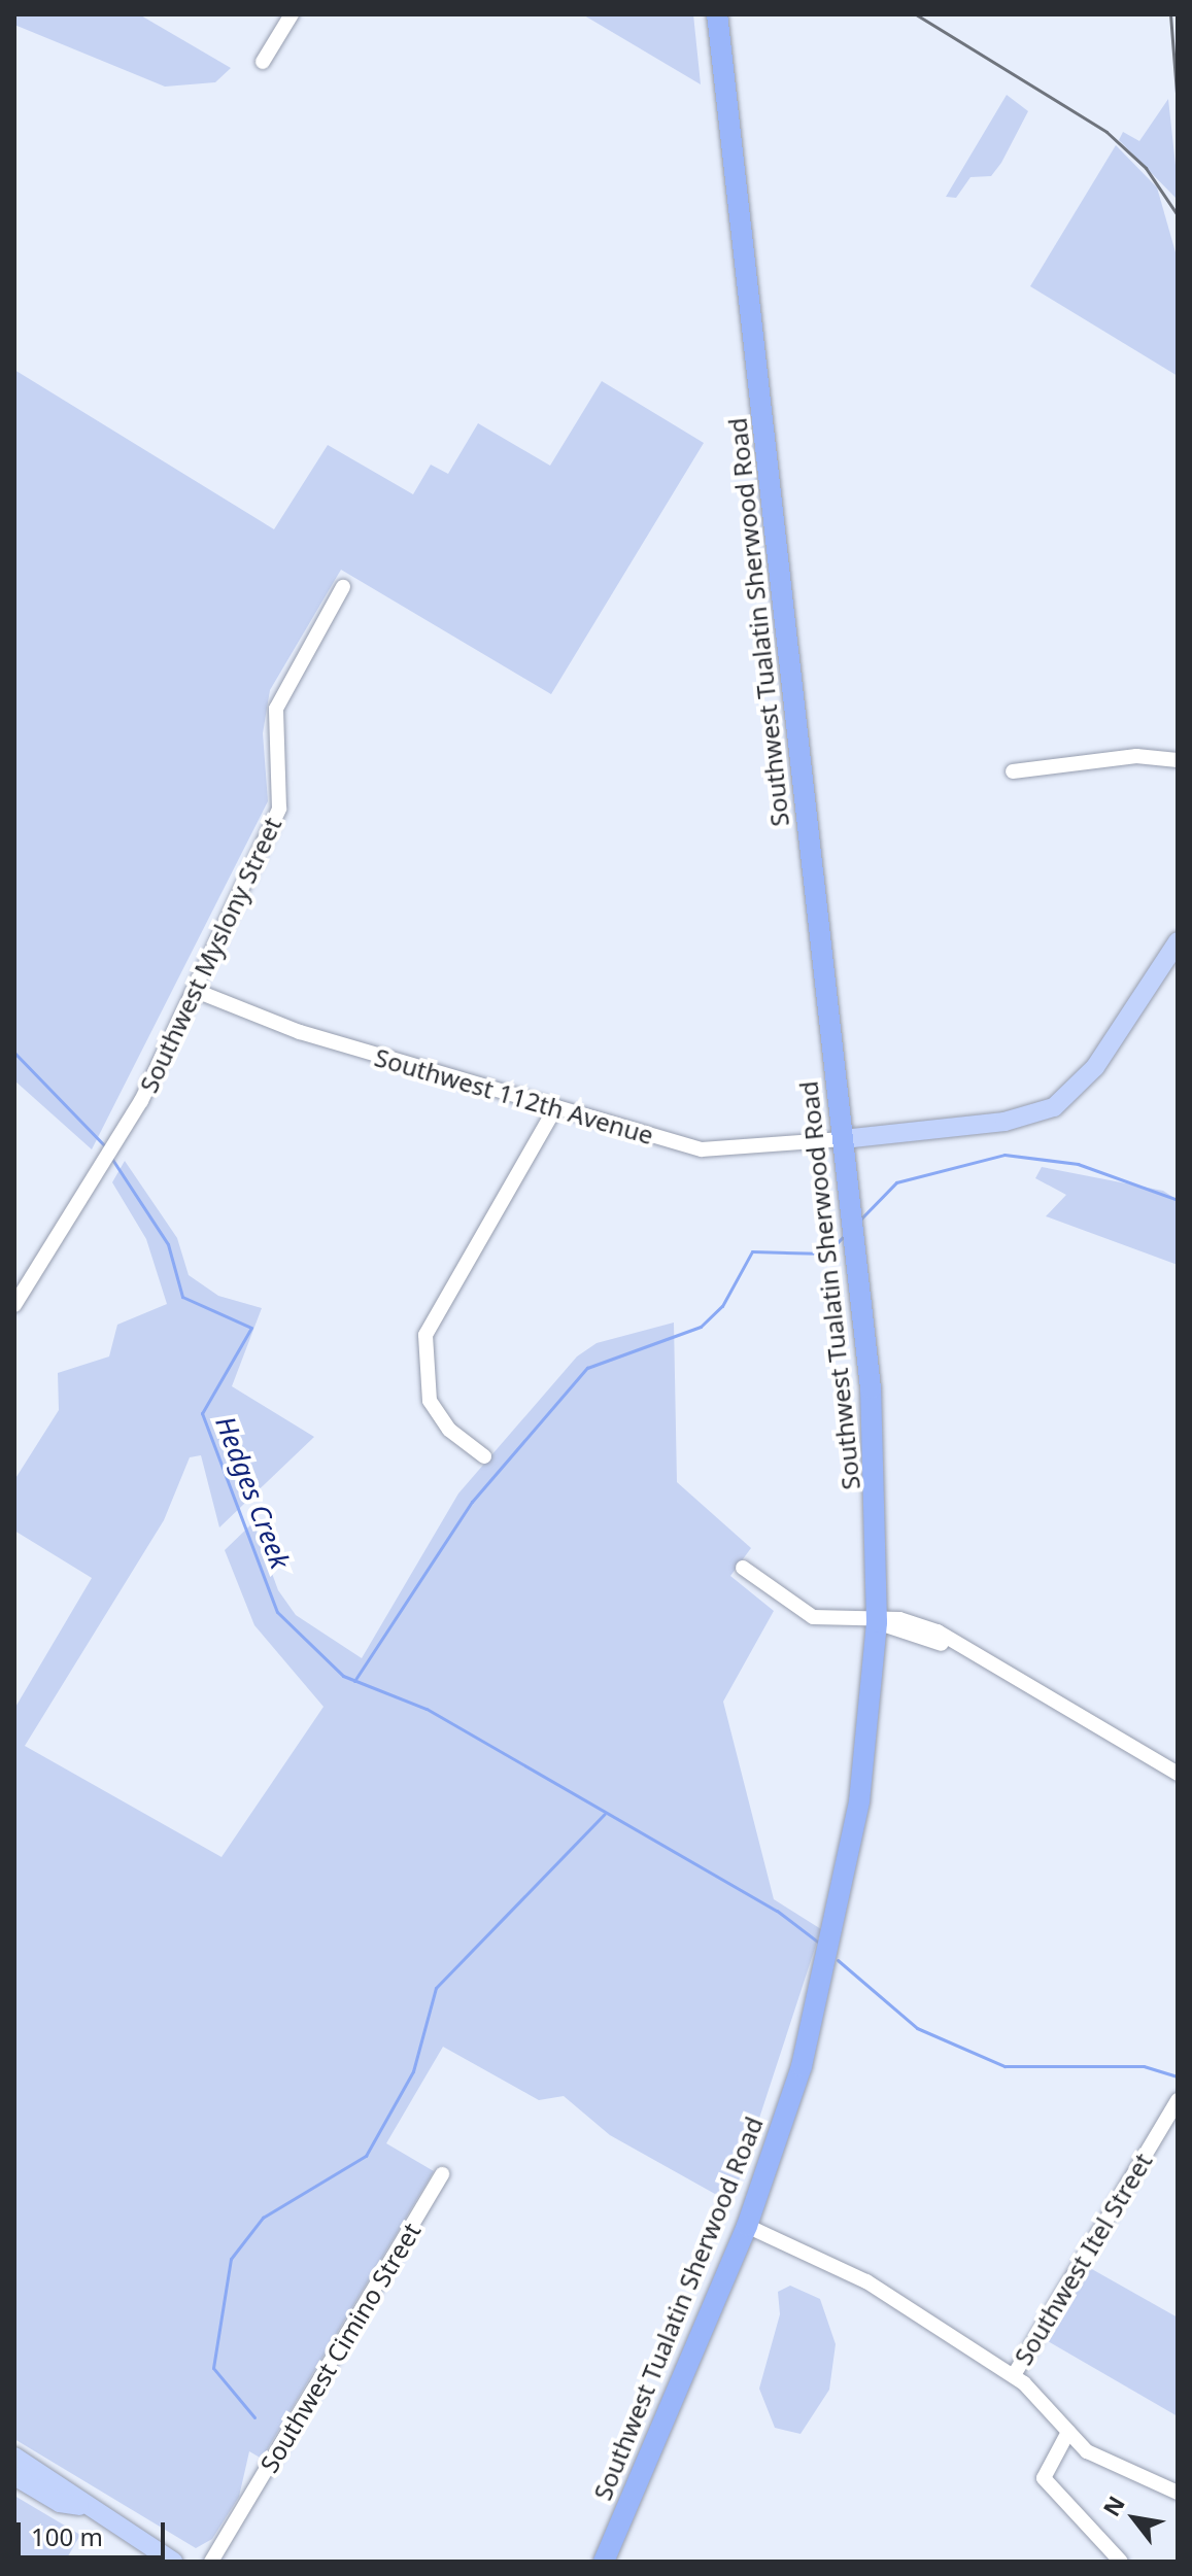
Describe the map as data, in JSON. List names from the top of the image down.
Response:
{
  "streets": {
    "highway": ["Southwest Tualatin Sherwood Road"],
    "street": [
      "Southwest Myslony Street",
      "Southwest 112th Avenue",
      "Southwest Itel Street",
      "Southwest Cimino Street"
    ]
  },
  "crossings": [
    ["Southwest Tualatin Sherwood Road", "Southwest 112th Avenue"],
    ["Southwest Myslony Street", "Southwest 112th Avenue"]
  ],
  "water": ["Hedges Creek"],
  "scale_bar": "100 m",
  "north": "top left"
}
